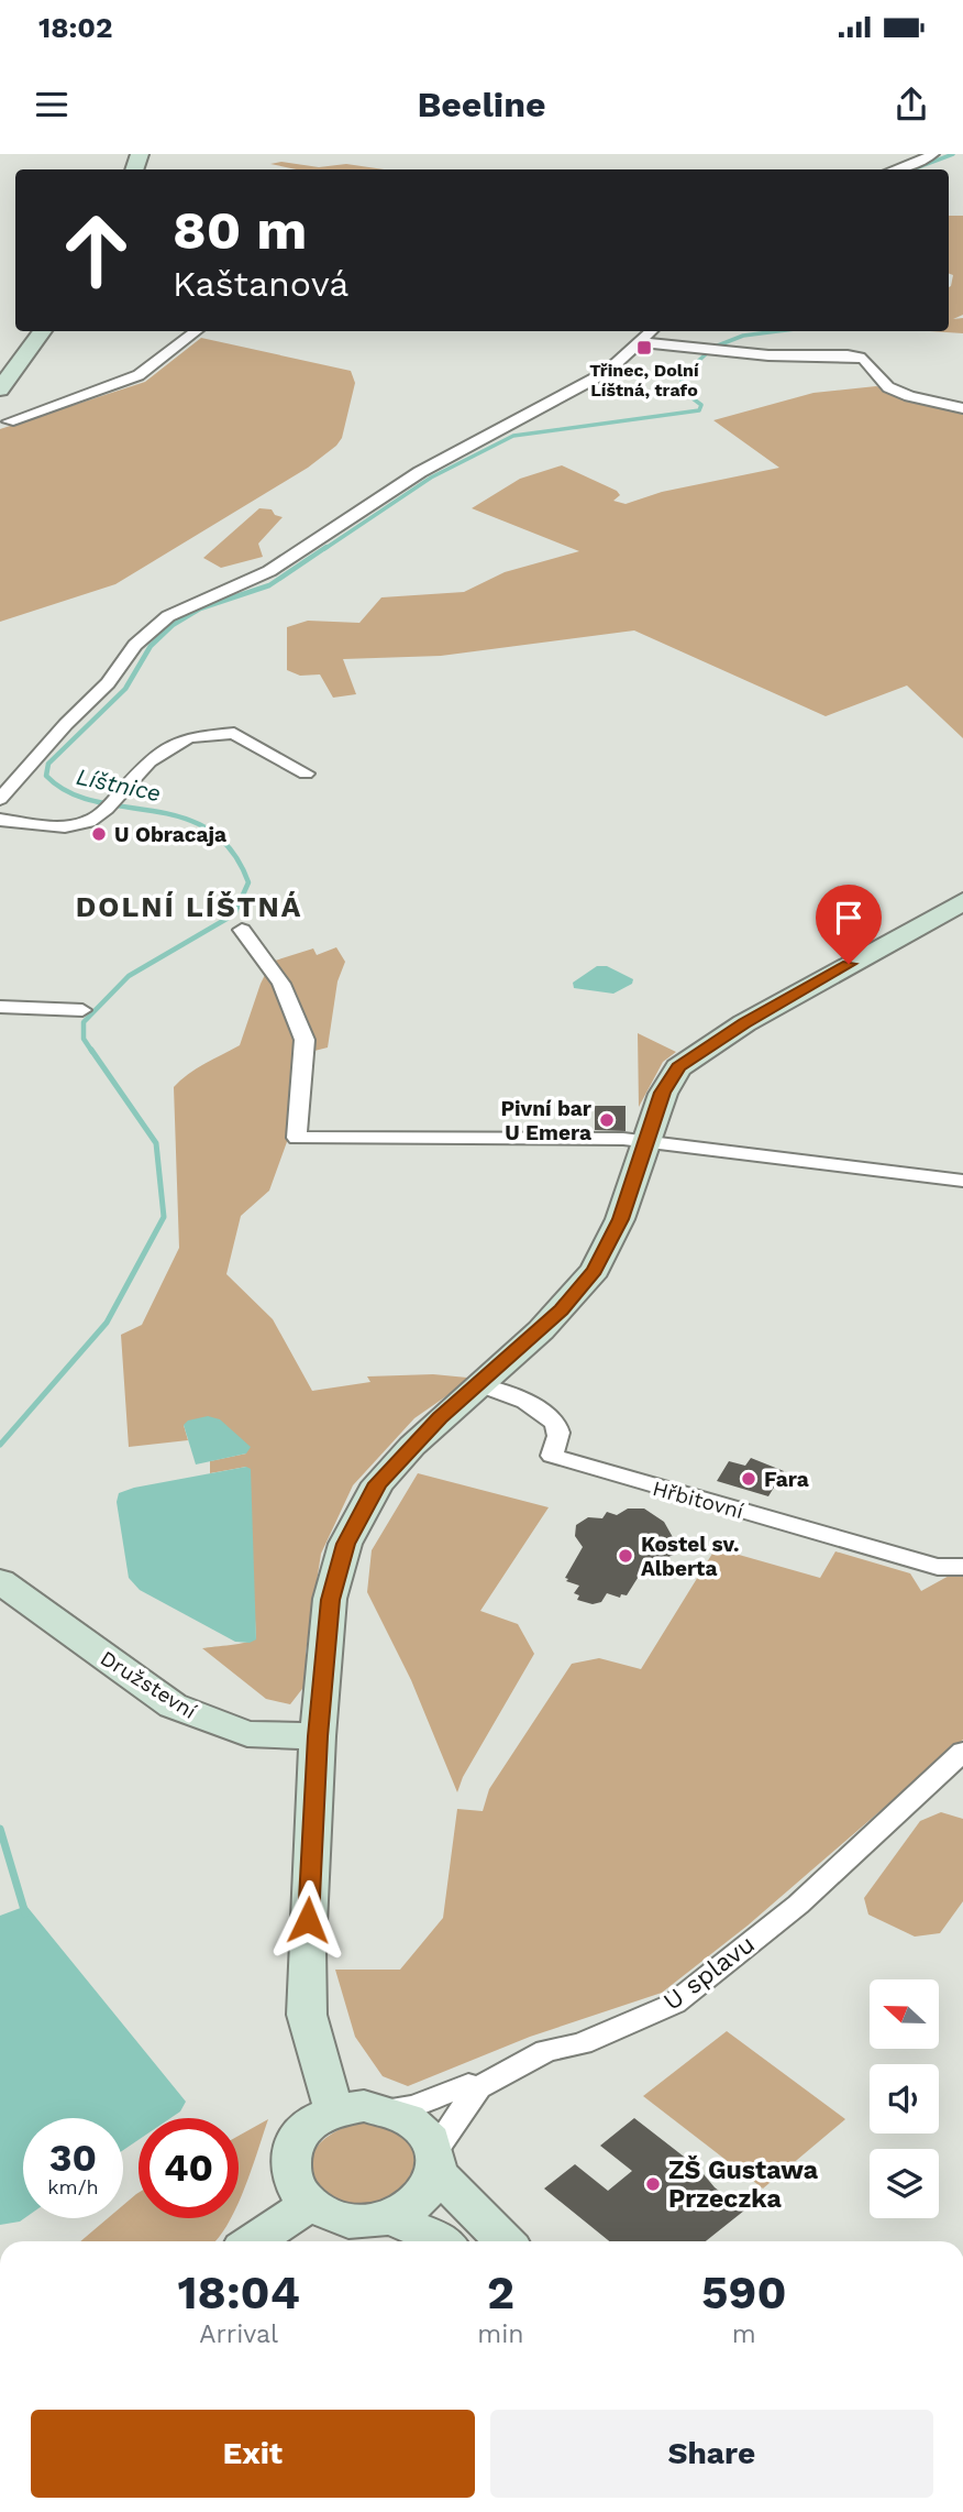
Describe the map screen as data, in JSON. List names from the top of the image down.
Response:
{
  "streets": {
    "street": ["Hřbitovní", "Družstevní", "U splavu"]
  },
  "districts": ["DOLNÍ LÍŠTNÁ"],
  "water": ["Líštnice"],
  "places": {
    "transit": ["Třinec, Dolní Líštná, trafo"],
    "other": [
      "U Obracaja",
      "Pivní bar U Emera",
      "Fara",
      "Kostel sv. Alberta",
      "ZŠ Gustawa Przeczka"
    ]
  },
  "north": "left",
  "page": {
    "status": "18:02",
    "header": "Beeline",
    "turn": ["80 m", "Kaštanová"],
    "speed": "30 km/h",
    "limit": "40",
    "eta": [
      "18:04",
      "Arrival",
      "2",
      "min",
      "590",
      "m"
    ],
    "buttons": ["Exit", "Share"]
  }
}
